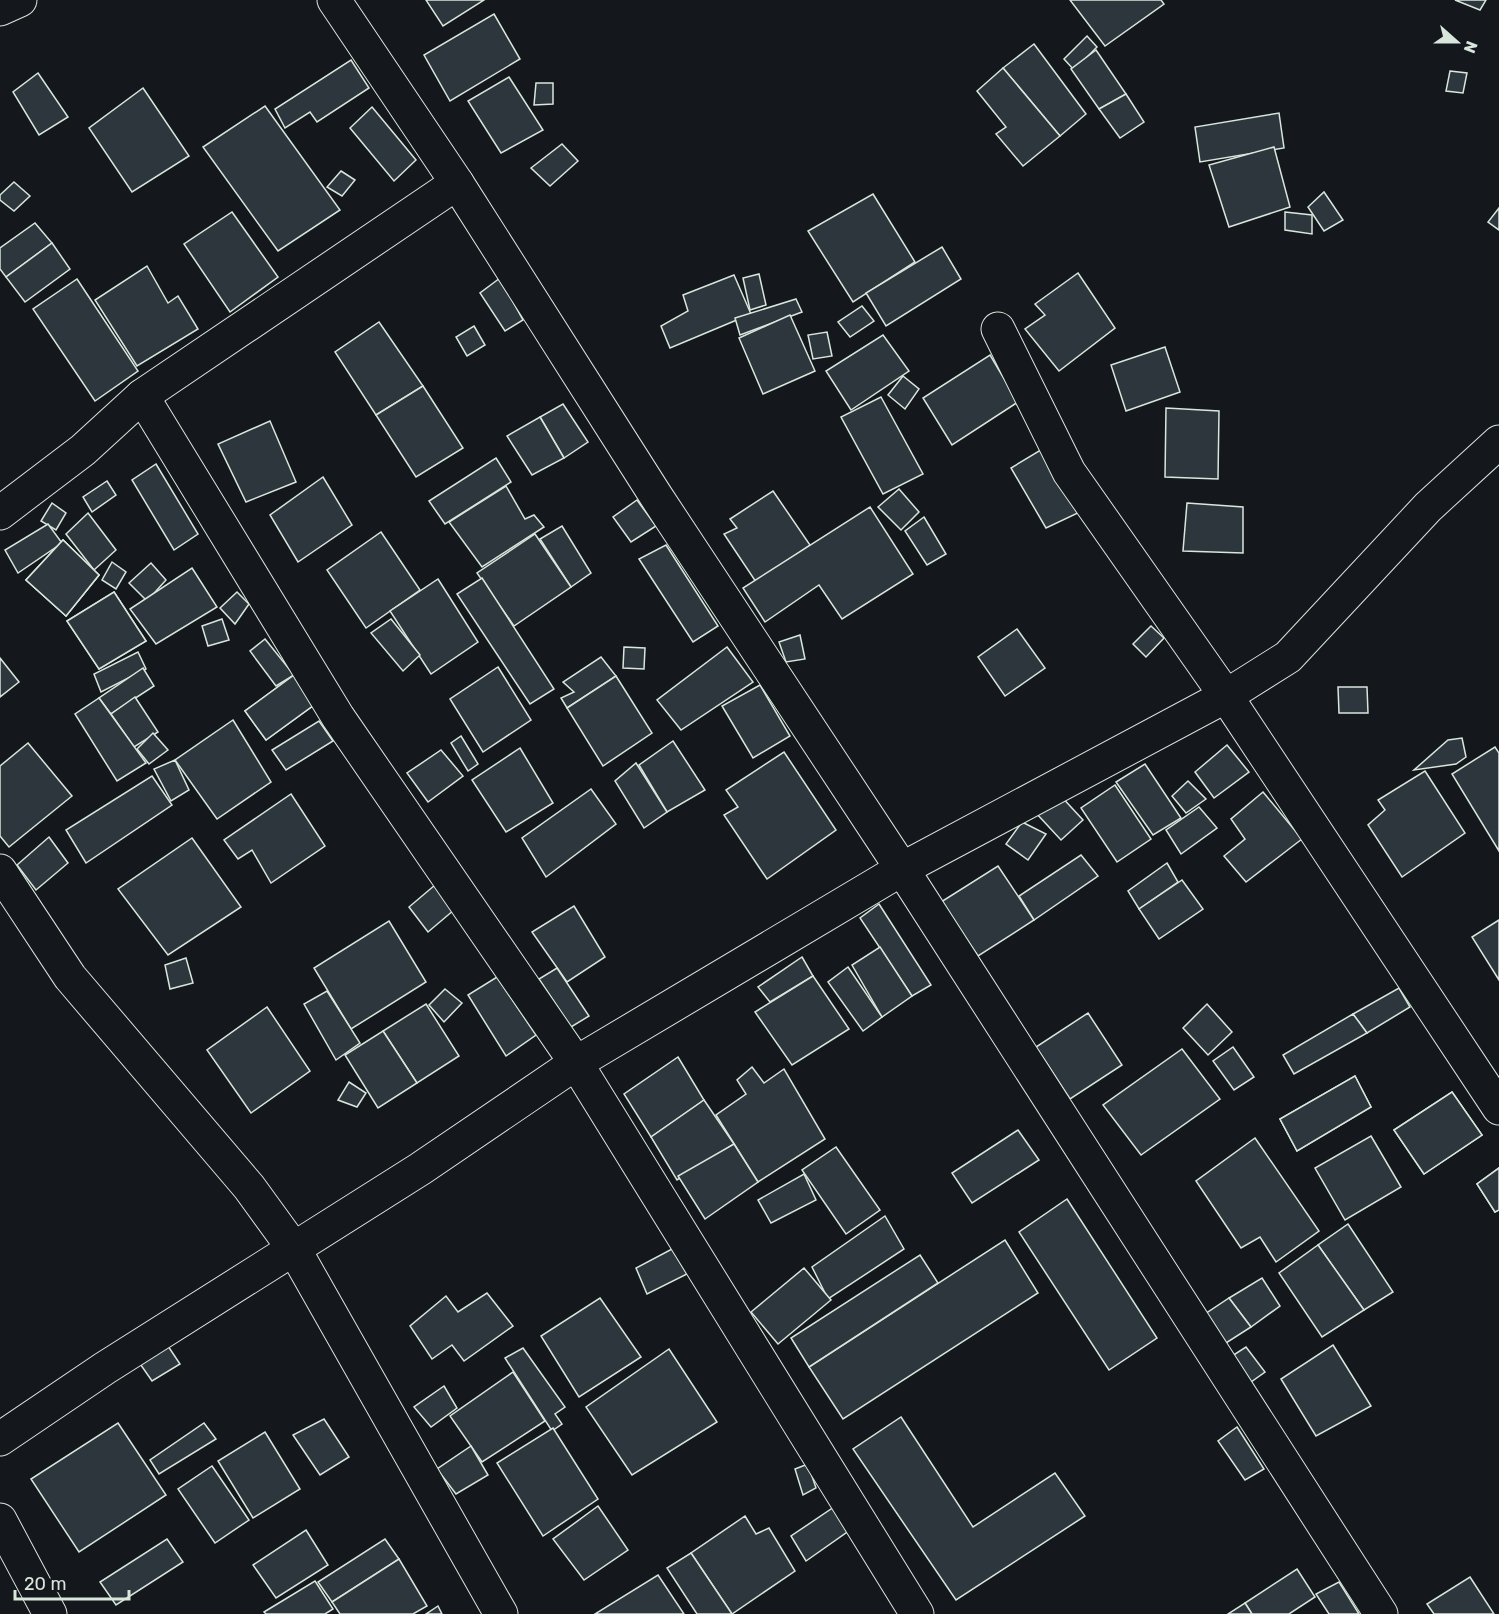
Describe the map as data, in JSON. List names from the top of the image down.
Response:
{
  "scale_bar": "20 m",
  "north": "right"
}
